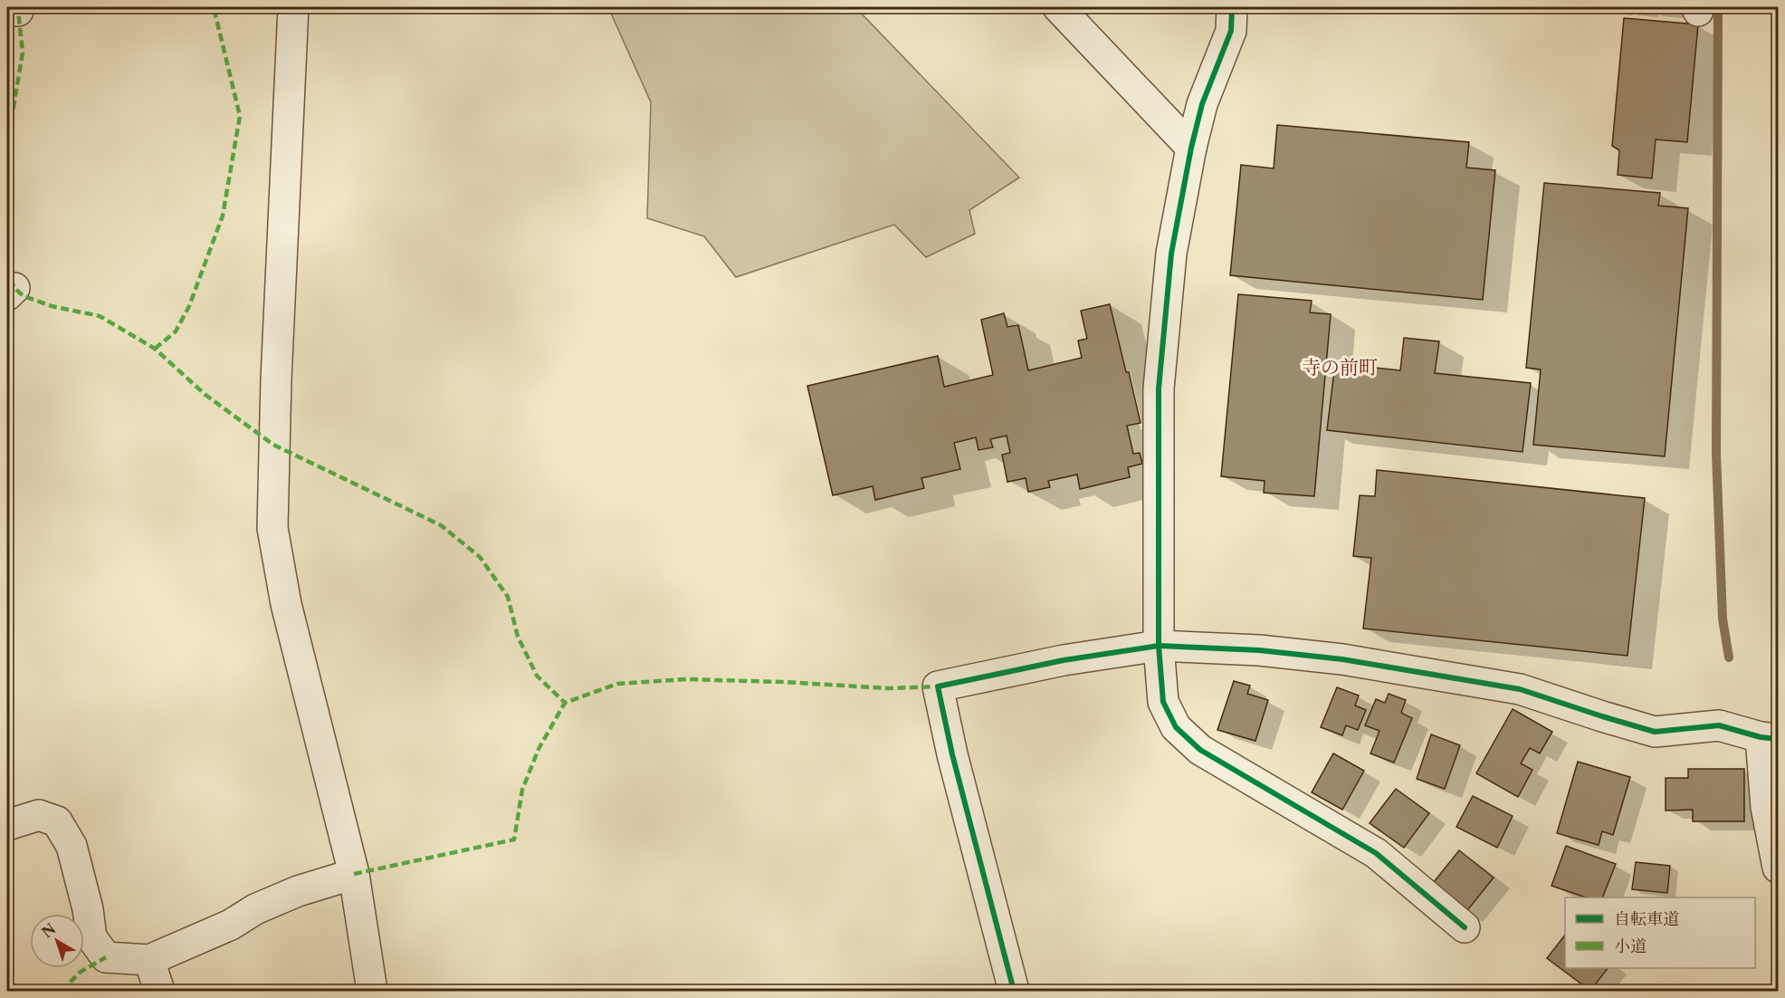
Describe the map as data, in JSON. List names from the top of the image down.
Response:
{
  "districts": ["寺の前町"],
  "legend": ["自転車道", "小道"],
  "north": "top left"
}
